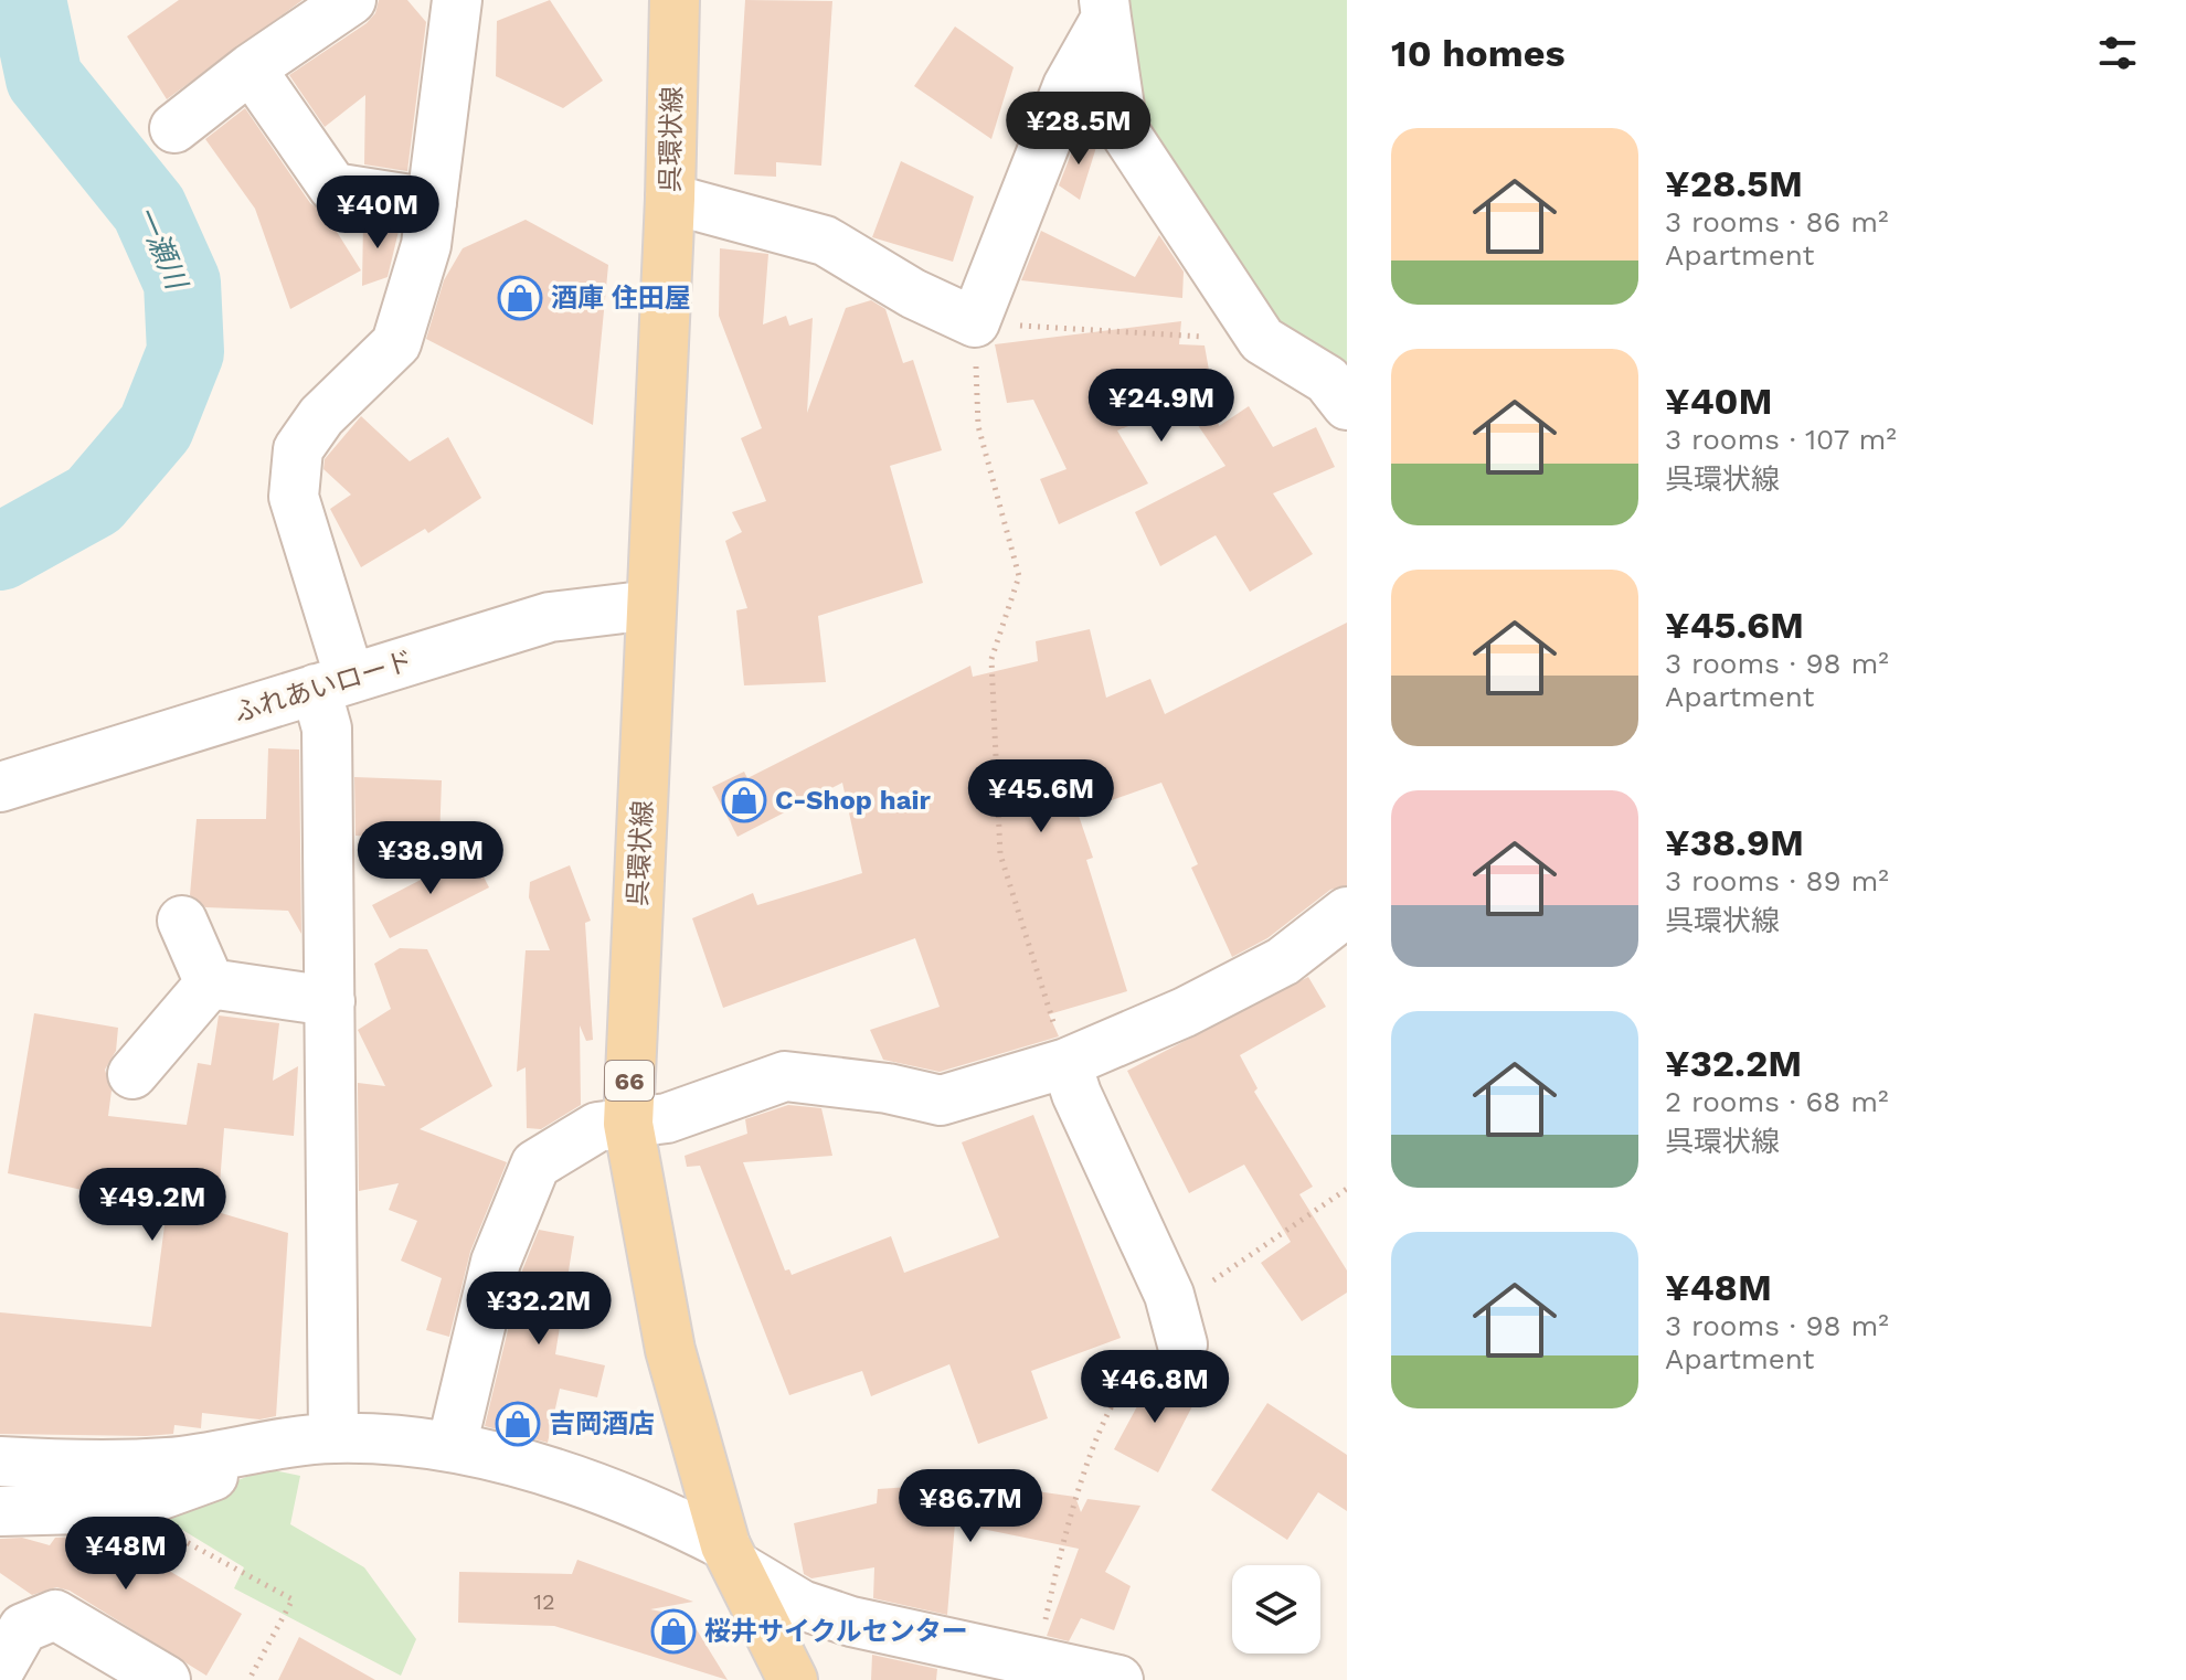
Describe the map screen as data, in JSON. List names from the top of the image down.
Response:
{
  "streets": {
    "main road": ["呉環状線", "66"],
    "street": ["ふれあいロード"]
  },
  "crossings": [
    ["呉環状線", "ふれあいロード"]
  ],
  "water": ["一瀬川"],
  "places": {
    "shop": [
      "酒庫 住田屋",
      "C-Shop hair",
      "吉岡酒店",
      "桜井サイクルセンター"
    ]
  },
  "house_numbers": ["12"],
  "page": {
    "heading": "10 homes",
    "price": [
      "¥28.5M",
      "¥40M",
      "¥24.9M",
      "¥45.6M",
      "¥38.9M",
      "¥49.2M",
      "¥32.2M",
      "¥46.8M",
      "¥86.7M",
      "¥48M"
    ],
    "list": [
      {
        "name": "¥28.5M",
        "note": "3 rooms · 86 m² · Apartment"
      },
      {
        "name": "¥40M",
        "note": "3 rooms · 107 m² · 呉環状線"
      },
      {
        "name": "¥45.6M",
        "note": "3 rooms · 98 m² · Apartment"
      },
      {
        "name": "¥38.9M",
        "note": "3 rooms · 89 m² · 呉環状線"
      },
      {
        "name": "¥32.2M",
        "note": "2 rooms · 68 m² · 呉環状線"
      },
      {
        "name": "¥48M",
        "note": "3 rooms · 98 m² · Apartment"
      }
    ]
  }
}
